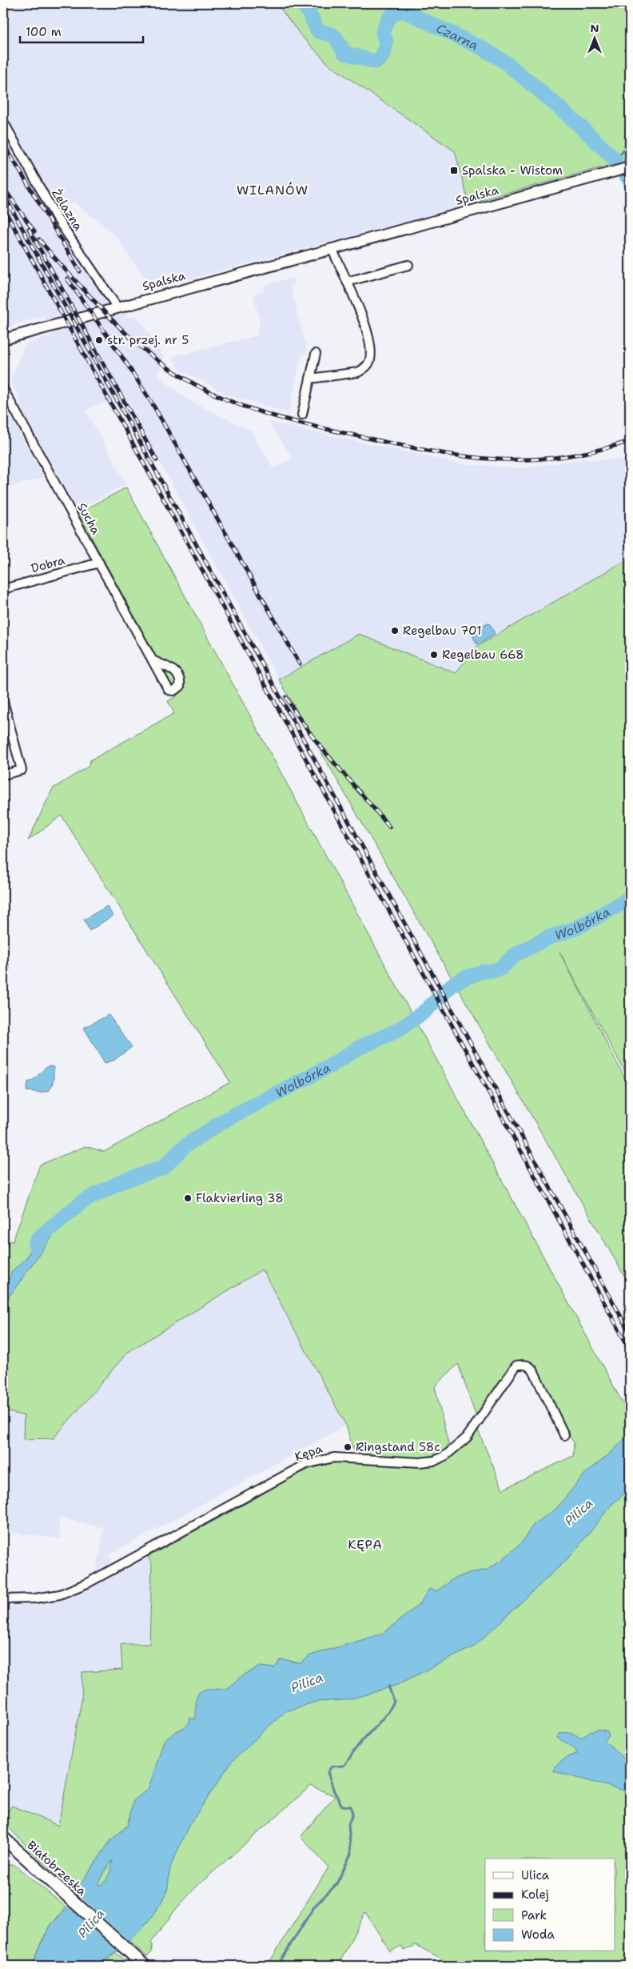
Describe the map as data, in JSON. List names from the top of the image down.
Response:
{
  "streets": {
    "main road": ["Białobrzeska"],
    "street": [
      "Spalska",
      "Żelazna",
      "Sucha",
      "Dobra",
      "Kępa"
    ]
  },
  "crossings": [
    ["Spalska", "Żelazna"],
    ["Sucha", "Dobra"]
  ],
  "districts": ["WILANÓW", "KĘPA"],
  "water": ["Czarna", "Wolbórka", "Pilica"],
  "places": {
    "transit": ["Spalska - Wistom"],
    "other": [
      "str. przej. nr 5",
      "Regelbau 701",
      "Regelbau 668",
      "Flakvierling 38",
      "Ringstand 58c"
    ]
  },
  "legend": [
    "Ulica",
    "Kolej",
    "Park",
    "Woda"
  ],
  "scale_bar": "100 m",
  "north": "top"
}
